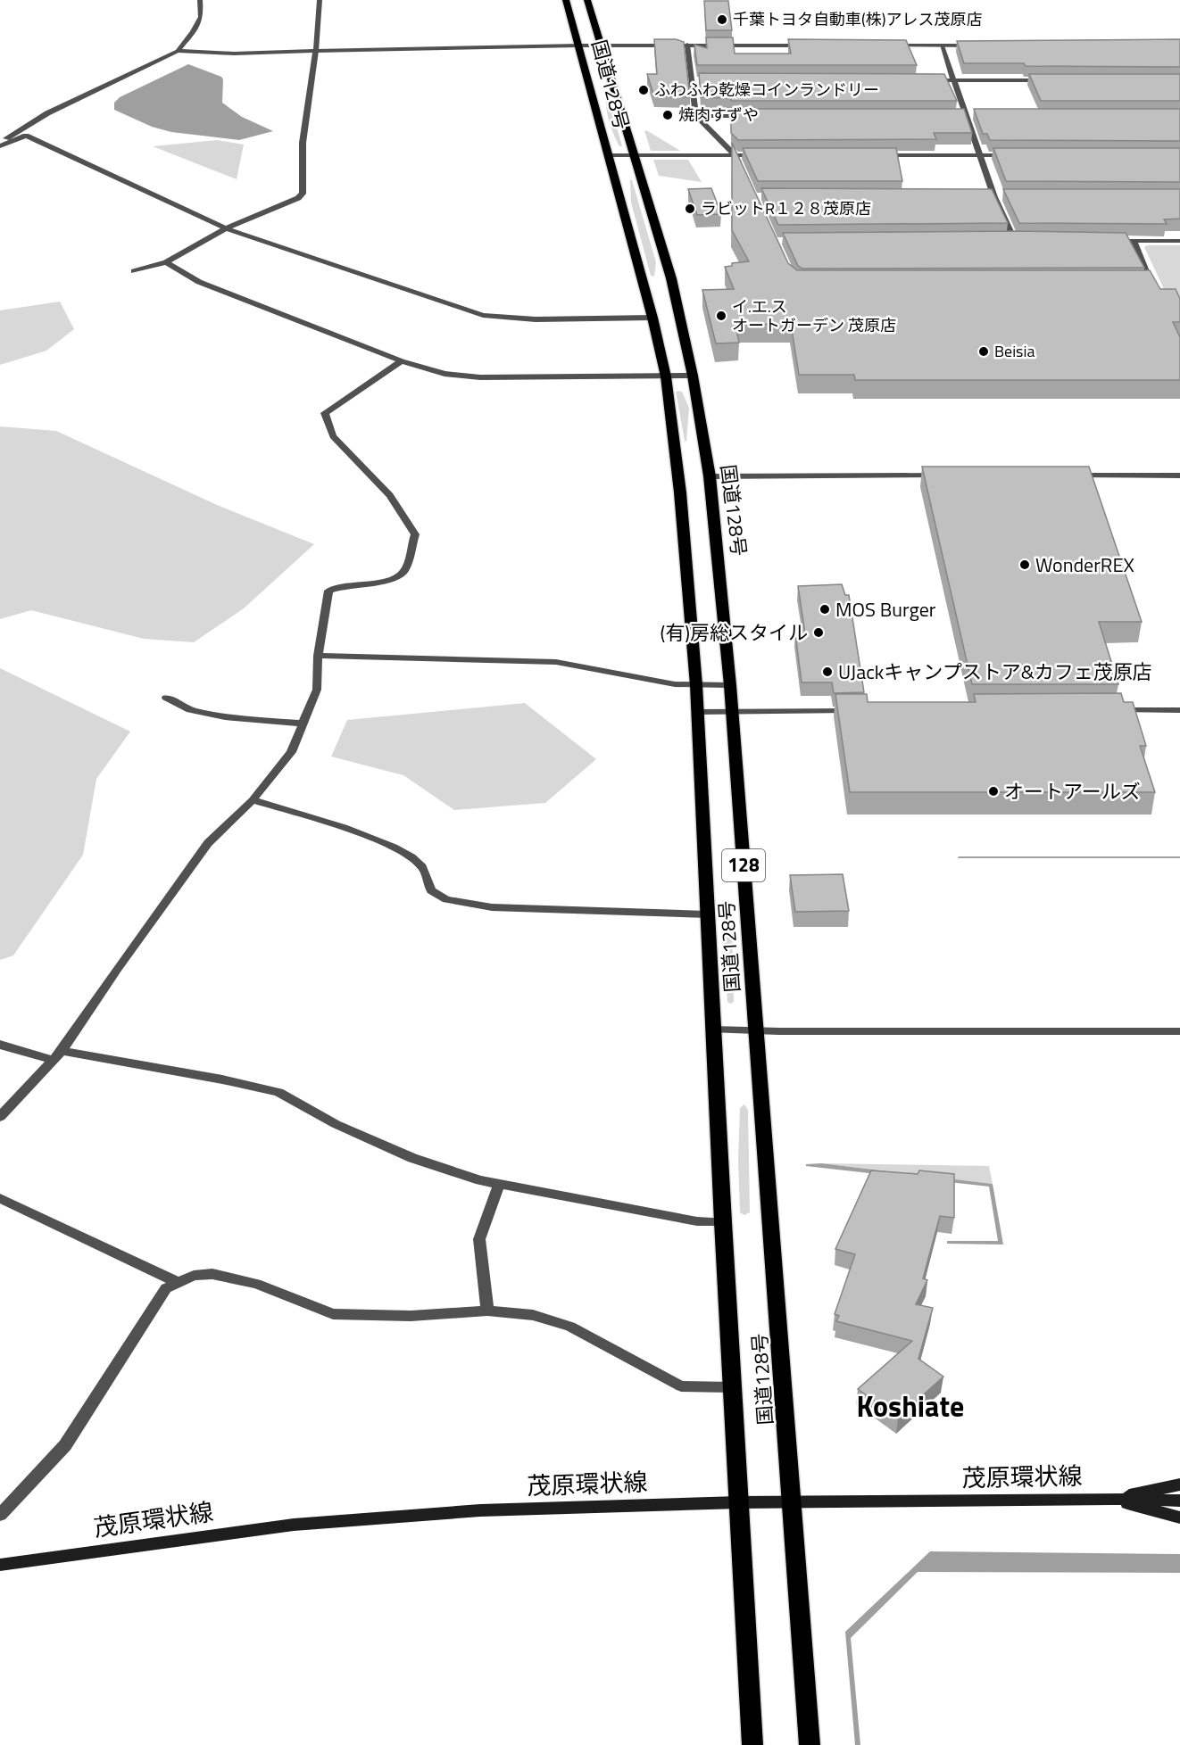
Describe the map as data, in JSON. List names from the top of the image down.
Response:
{
  "streets": {
    "highway": ["国道128号", "128"],
    "main road": ["茂原環状線"]
  },
  "crossings": [
    ["国道128号", "茂原環状線"]
  ],
  "districts": ["Koshiate"],
  "places": [
    "千葉トヨタ自動車(株)アレス茂原店",
    "ふわふわ乾燥コインランドリー",
    "焼肉すずや",
    "ラビットR１２８茂原店",
    "イ.エ.ス オートガーデン 茂原店",
    "Beisia",
    "WonderREX",
    "MOS Burger",
    "(有)房総スタイル",
    "UJackキャンプストア&カフェ茂原店",
    "オートアールズ"
  ]
}
